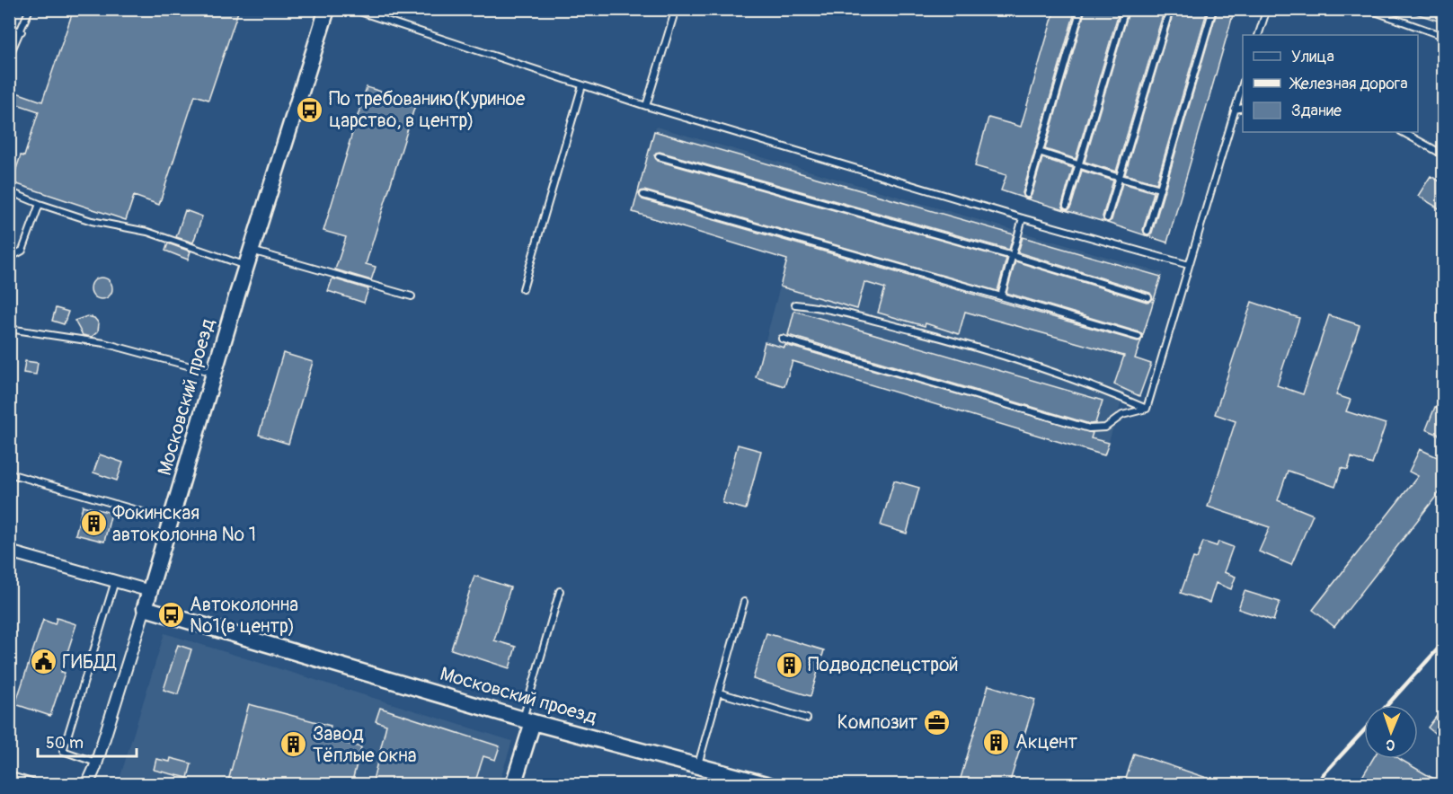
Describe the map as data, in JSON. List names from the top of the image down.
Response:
{
  "streets": {
    "street": ["Московский проезд"]
  },
  "places": {
    "bus stop": ["По требованию(Куриное царство, в центр)", "Автоколонна №1(в центр)"],
    "building": [
      "Фокинская автоколонна № 1",
      "Подводспецстрой",
      "Акцент",
      "Завод Тёплые окна"
    ],
    "public building": ["ГИБДД"],
    "office": ["Композит"]
  },
  "legend": ["Улица", "Железная дорога", "Здание"],
  "scale_bar": "50 m",
  "north": "bottom"
}
